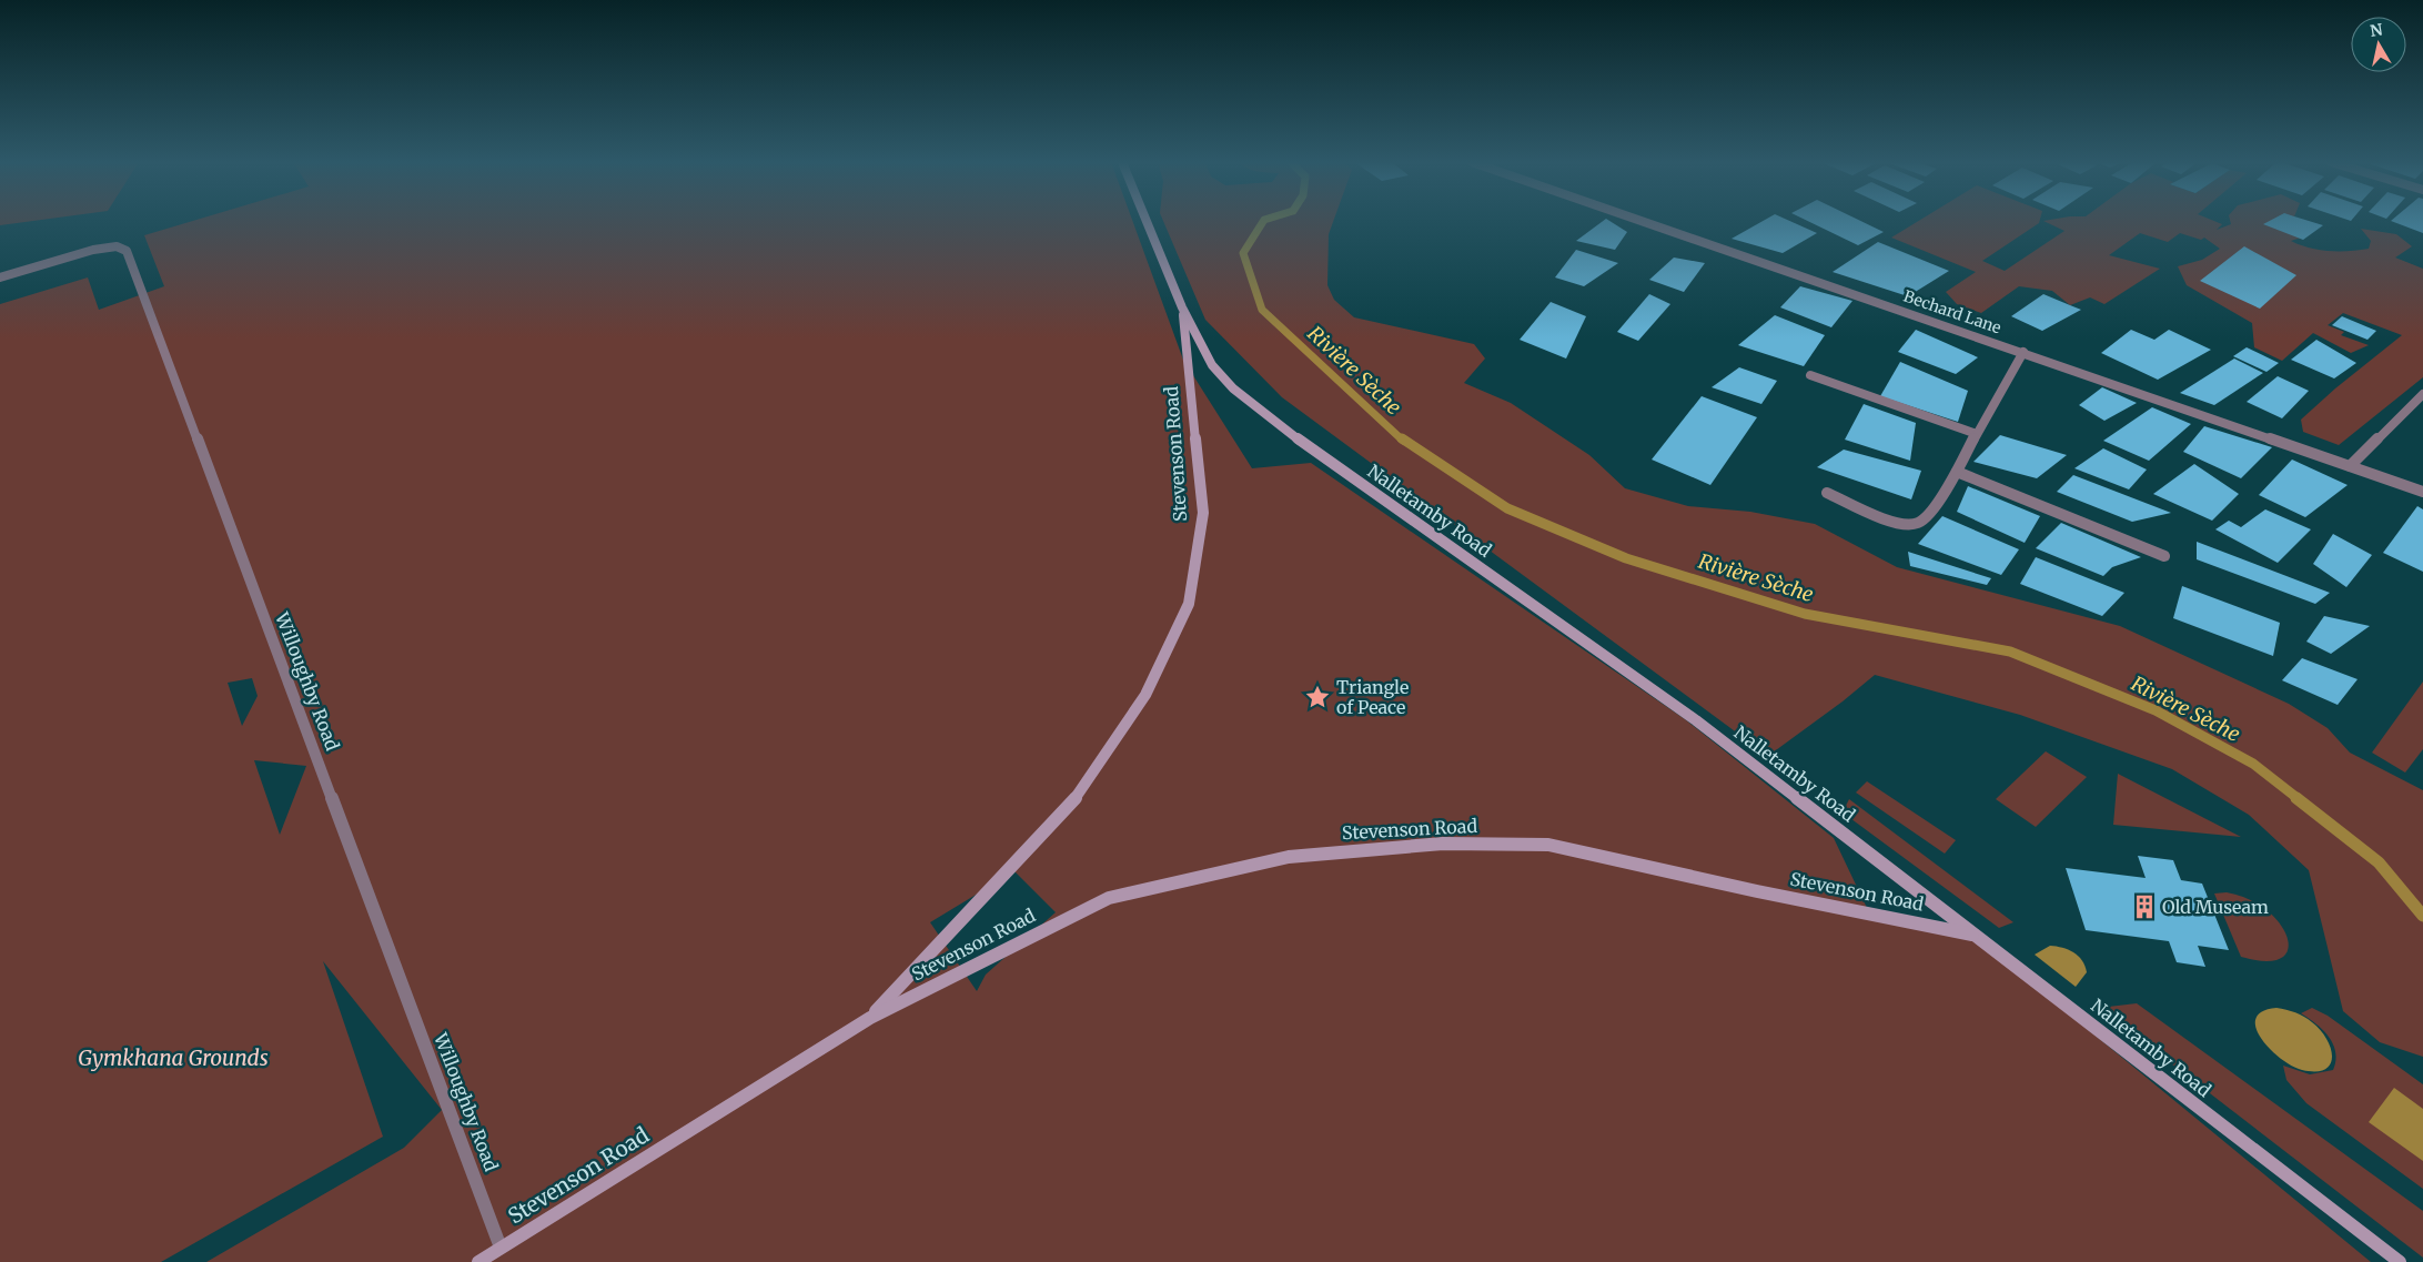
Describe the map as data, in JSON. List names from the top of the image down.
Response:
{
  "streets": {
    "street": [
      "Bechard Lane",
      "Stevenson Road",
      "Nalletamby Road",
      "Willoughby Road"
    ]
  },
  "crossings": [
    ["Stevenson Road", "Nalletamby Road"],
    ["Stevenson Road", "Willoughby Road"]
  ],
  "water": ["Rivière Sèche"],
  "parks": ["Gymkhana Grounds"],
  "places": {
    "place": ["Triangle of Peace"],
    "building": ["Old Museam"]
  },
  "north": "top"
}
